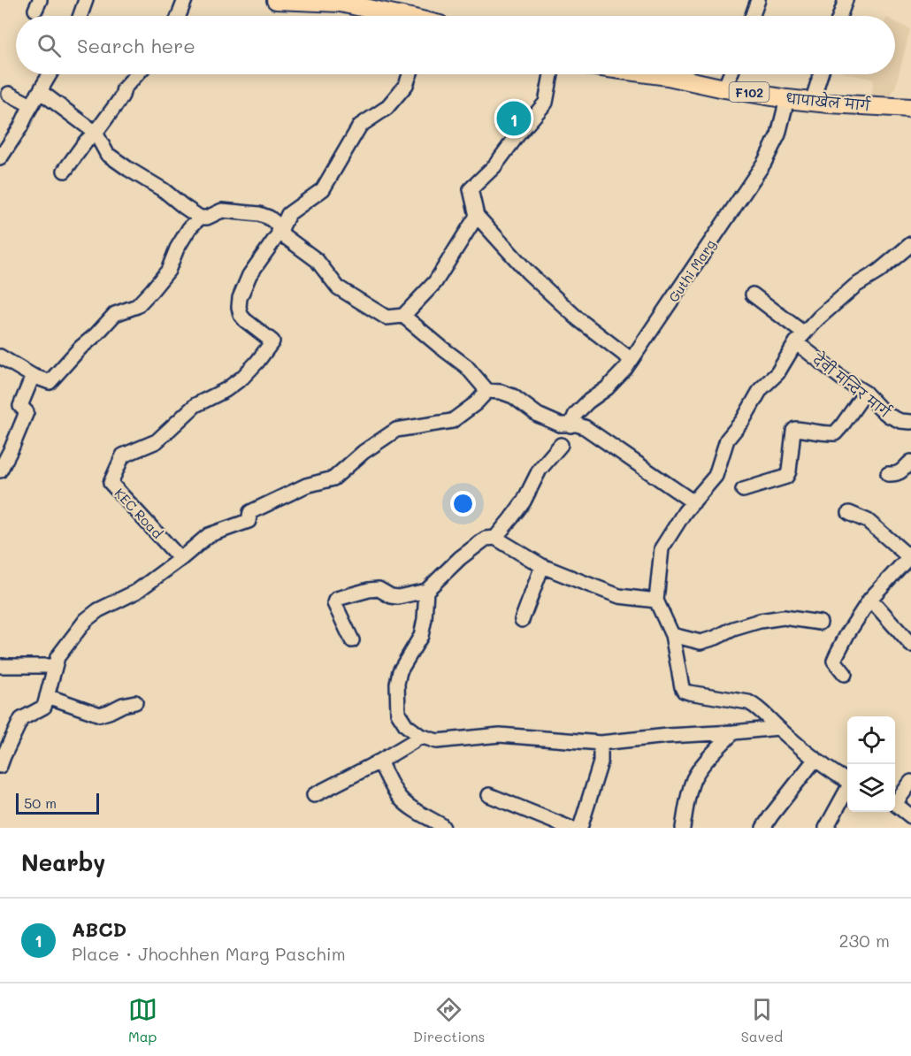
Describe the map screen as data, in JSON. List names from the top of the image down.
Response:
{
  "streets": {
    "main road": ["F102", "धापाखेल मार्ग"],
    "street": ["Guthi Marg", "देवी मन्दिर मार्ग", "KEC Road"]
  },
  "crossings": [
    ["धापाखेल मार्ग", "Guthi Marg"]
  ],
  "scale_bar": "50 m",
  "page": {
    "search": "Search here",
    "pins": "1",
    "scale": "50 m",
    "heading": "Nearby",
    "list": [
      {
        "mark": "1",
        "name": "ABCD",
        "note": "Place · Jhochhen Marg Paschim",
        "value": "230 m"
      }
    ],
    "nav": ["Map", "Directions", "Saved"]
  }
}
